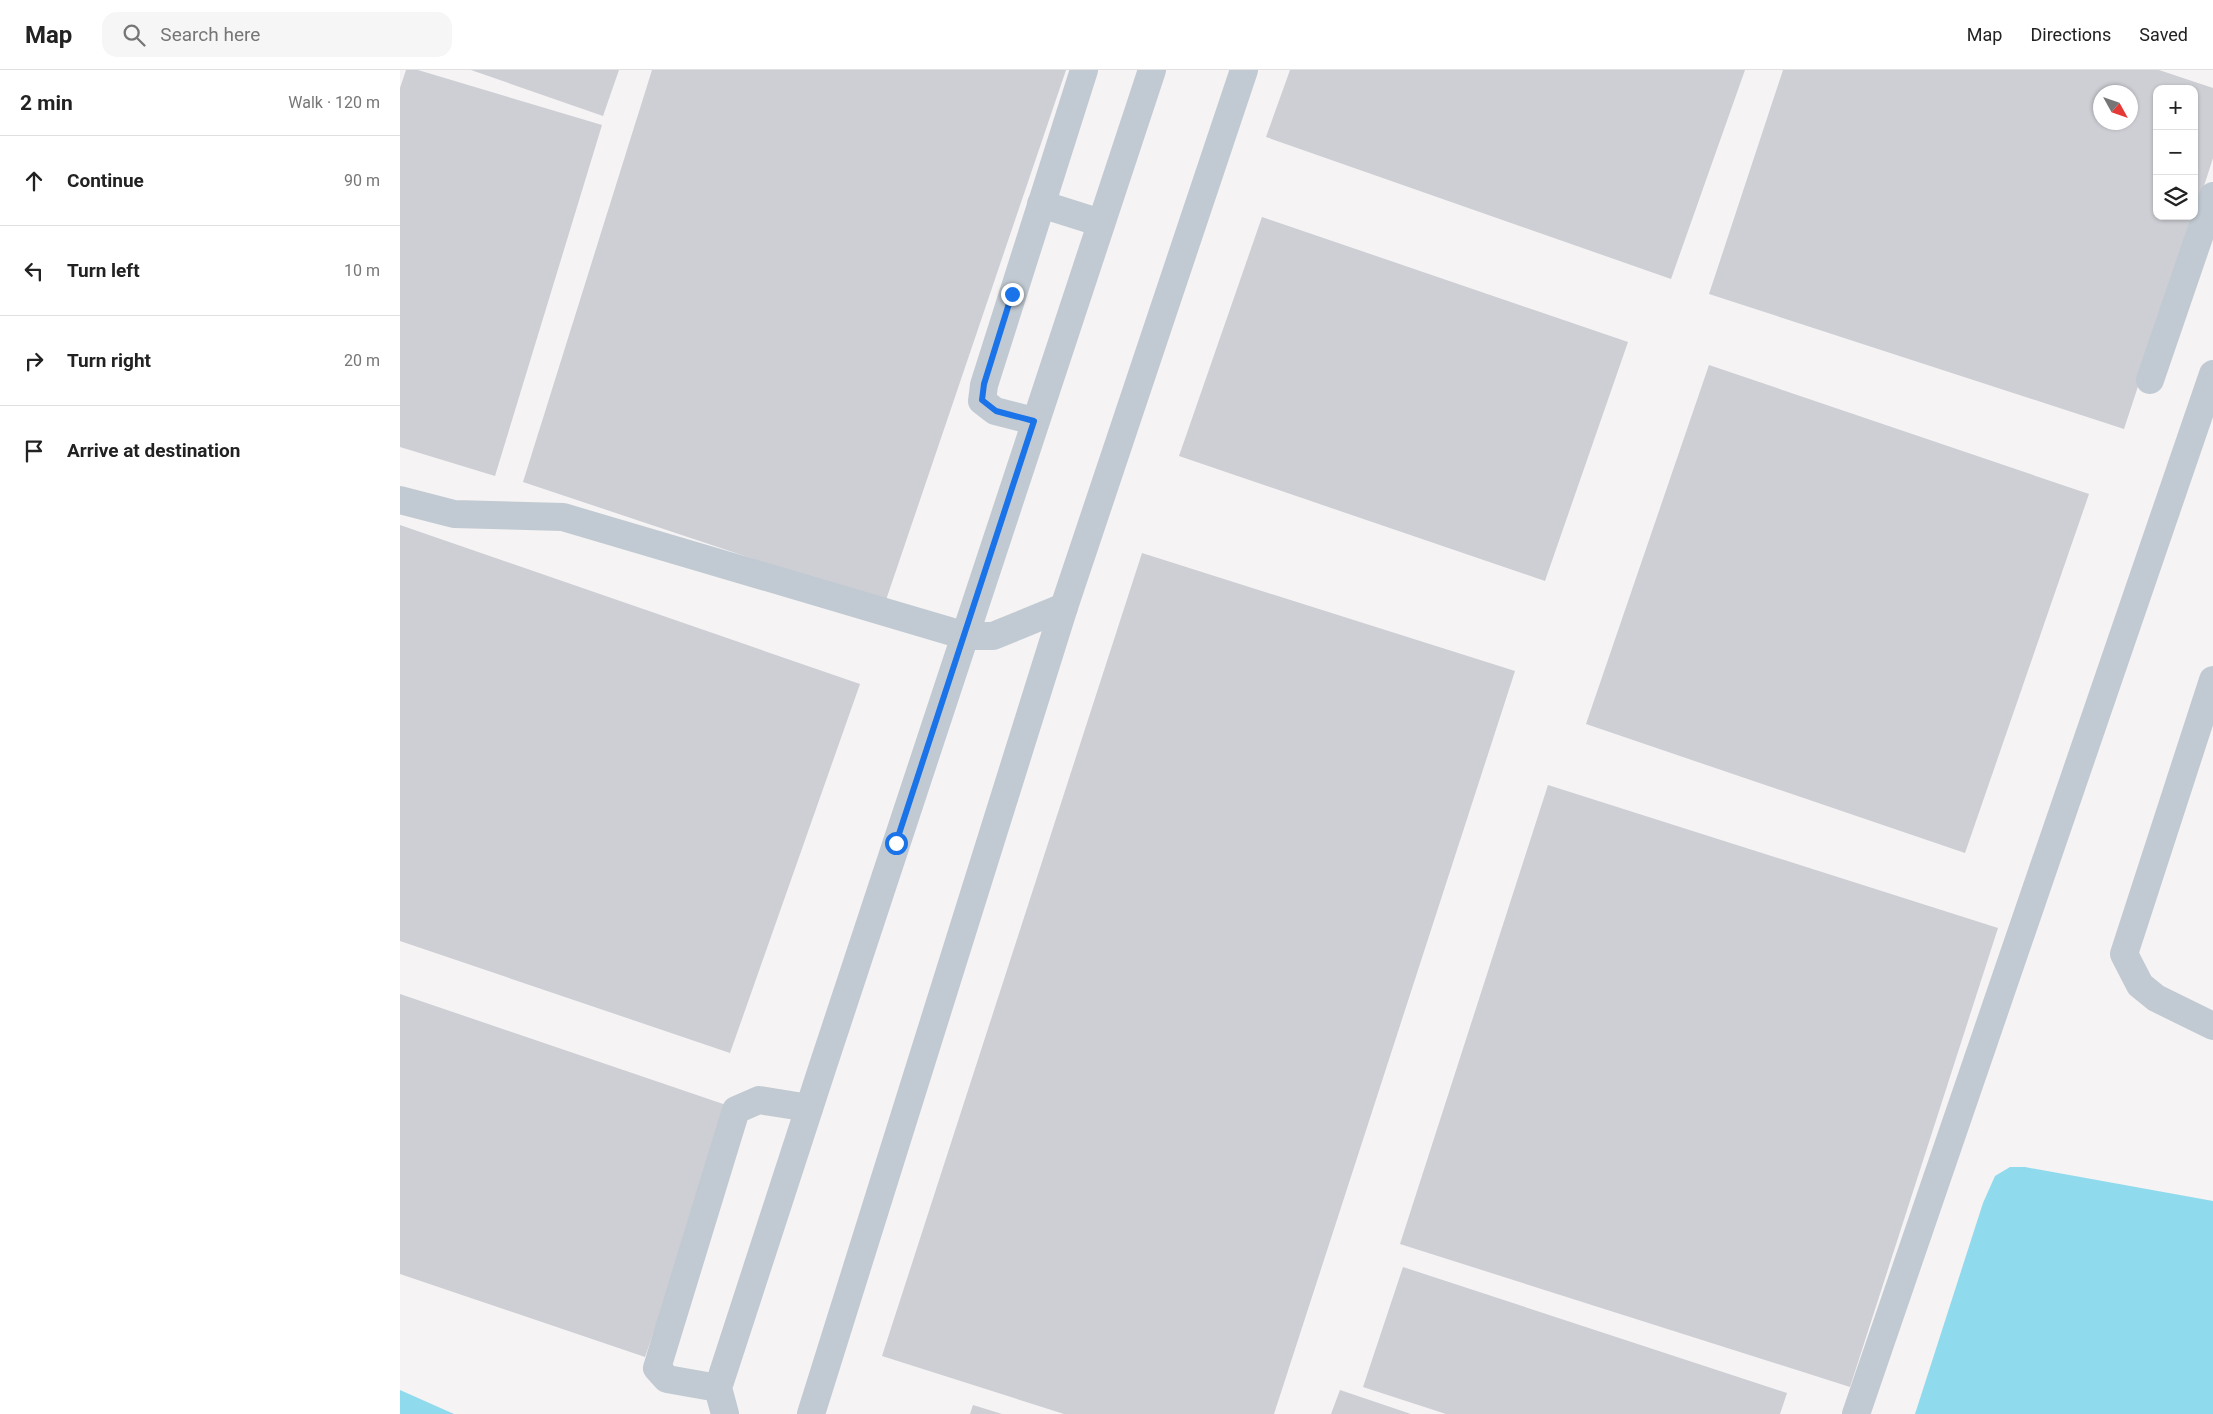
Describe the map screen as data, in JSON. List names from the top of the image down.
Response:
{
  "north": "bottom right",
  "page": {
    "header": "Map",
    "search": "Search here",
    "nav": ["Map", "Directions", "Saved"],
    "heading": ["2 min", "Walk · 120 m"],
    "map_buttons": ["+", "−"],
    "list": [
      ["Continue", "90 m"],
      ["Turn left", "10 m"],
      ["Turn right", "20 m"],
      "Arrive at destination"
    ]
  }
}
